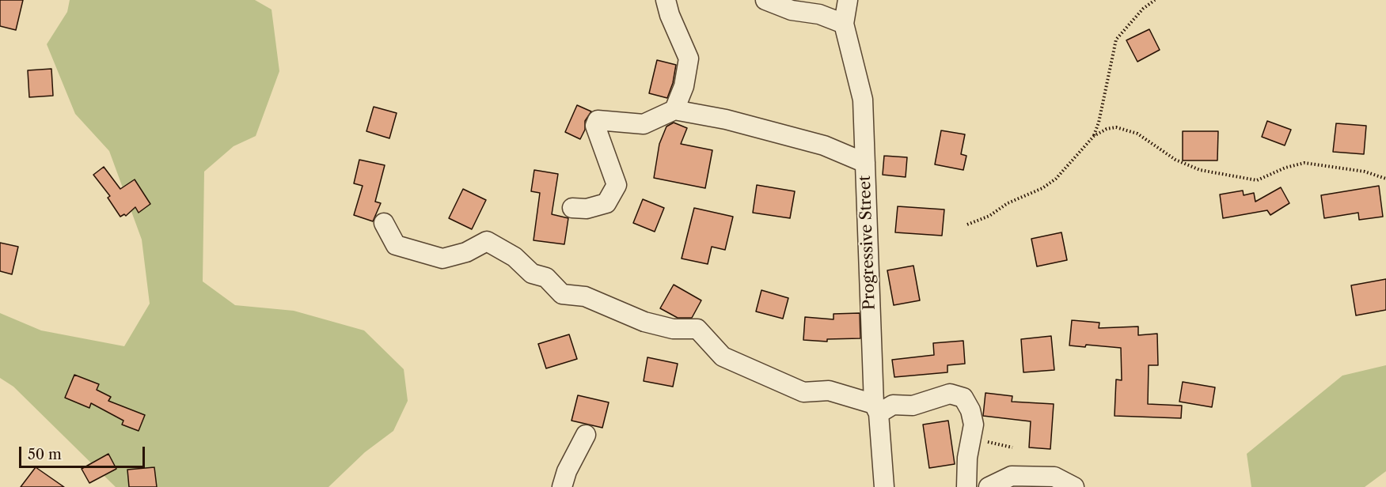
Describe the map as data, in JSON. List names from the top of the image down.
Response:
{
  "streets": {
    "street": ["Progressive Street"]
  },
  "scale_bar": "50 m"
}
